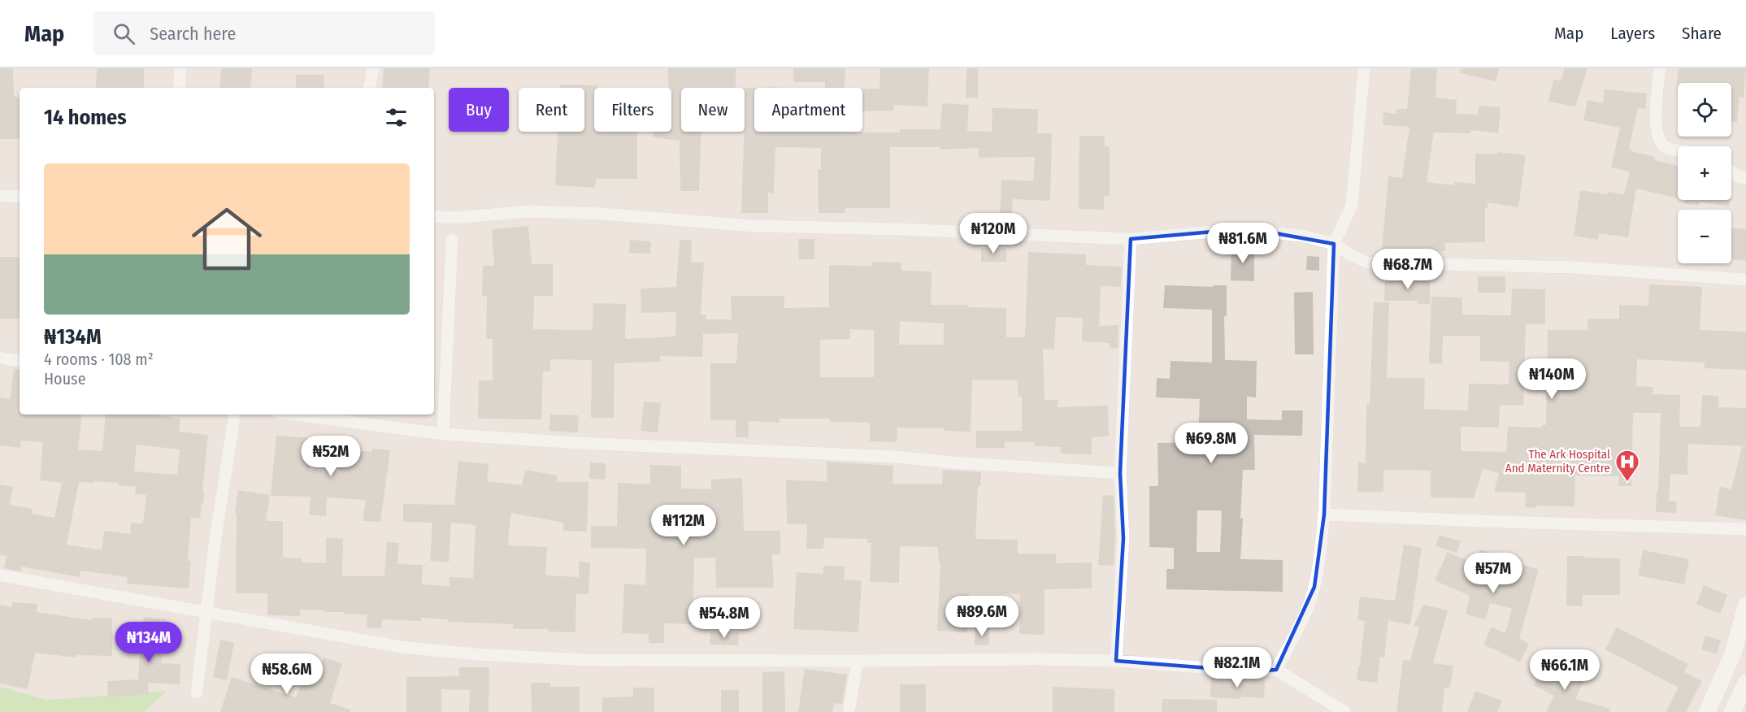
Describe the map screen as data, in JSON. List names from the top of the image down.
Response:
{
  "places": {
    "hospital": ["The Ark Hospital And Maternity Centre"]
  },
  "page": {
    "header": "Map",
    "search": "Search here",
    "nav": ["Map", "Layers", "Share"],
    "map_buttons": ["+", "−"],
    "chip": [
      "Buy",
      "Rent",
      "Filters",
      "New",
      "Apartment"
    ],
    "heading": "14 homes",
    "list": [
      {
        "name": "₦134M",
        "note": "4 rooms · 108 m² · House"
      }
    ],
    "price": [
      "₦120M",
      "₦81.6M",
      "₦68.7M",
      "₦140M",
      "₦69.8M",
      "₦52M",
      "₦112M",
      "₦57M",
      "₦89.6M",
      "₦54.8M",
      "₦134M",
      "₦82.1M",
      "₦66.1M",
      "₦58.6M"
    ]
  }
}
